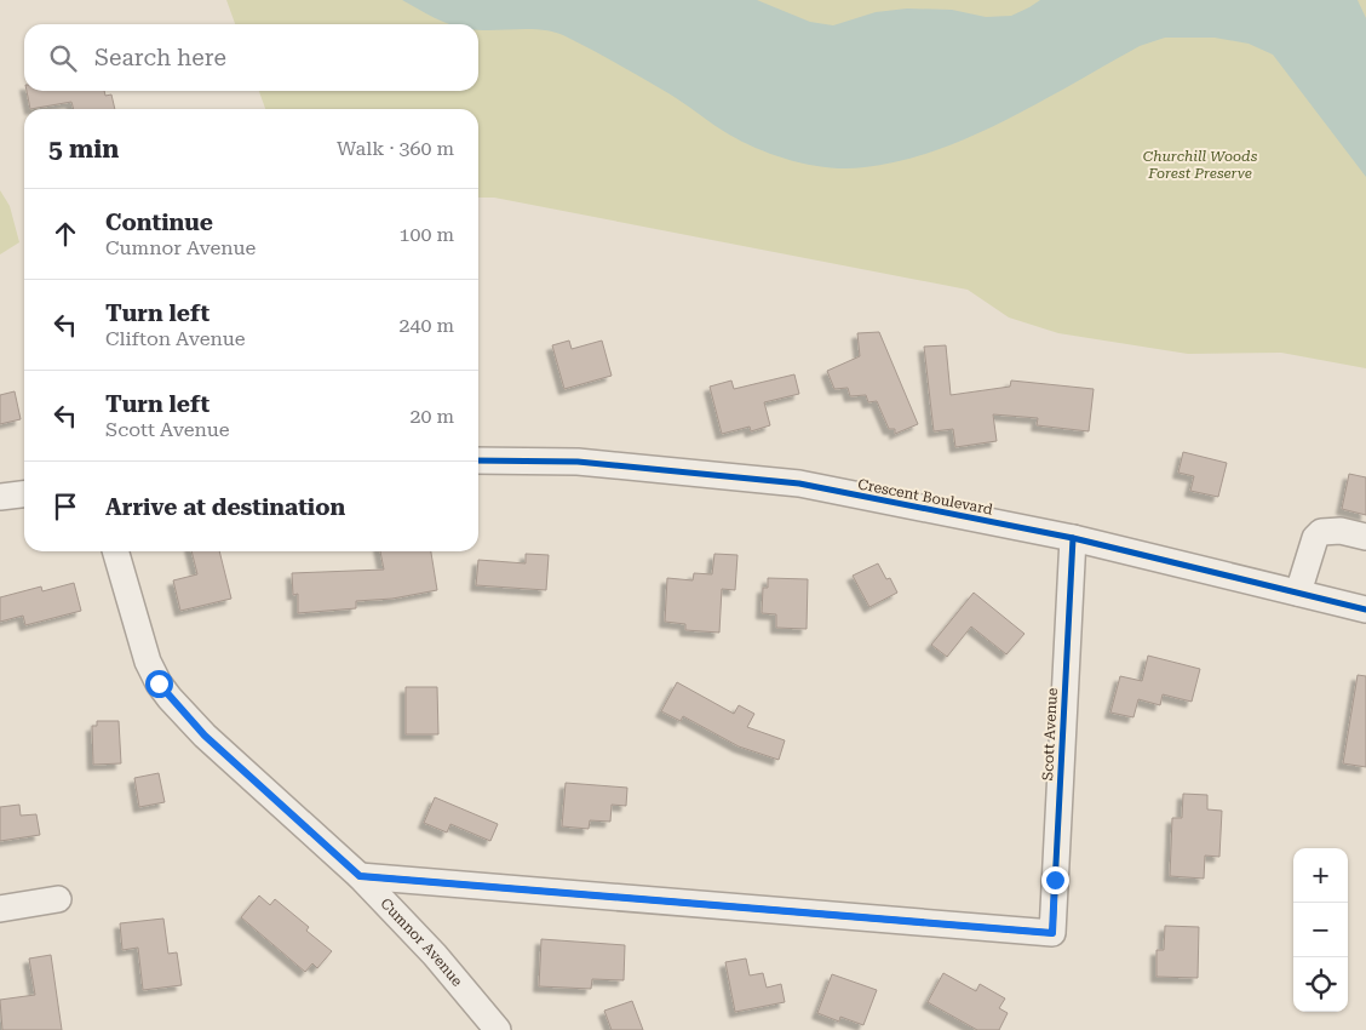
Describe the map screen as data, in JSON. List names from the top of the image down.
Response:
{
  "streets": {
    "street": ["Crescent Boulevard", "Scott Avenue", "Cumnor Avenue"]
  },
  "crossings": [
    ["Crescent Boulevard", "Scott Avenue"],
    ["Scott Avenue", "Cumnor Avenue"]
  ],
  "parks": ["Churchill Woods Forest Preserve"],
  "page": {
    "search": "Search here",
    "heading": ["5 min", "Walk · 360 m"],
    "list": [
      ["Continue", "Cumnor Avenue", "100 m"],
      ["Turn left", "Clifton Avenue", "240 m"],
      ["Turn left", "Scott Avenue", "20 m"],
      "Arrive at destination"
    ],
    "map_buttons": ["+", "−"]
  }
}
